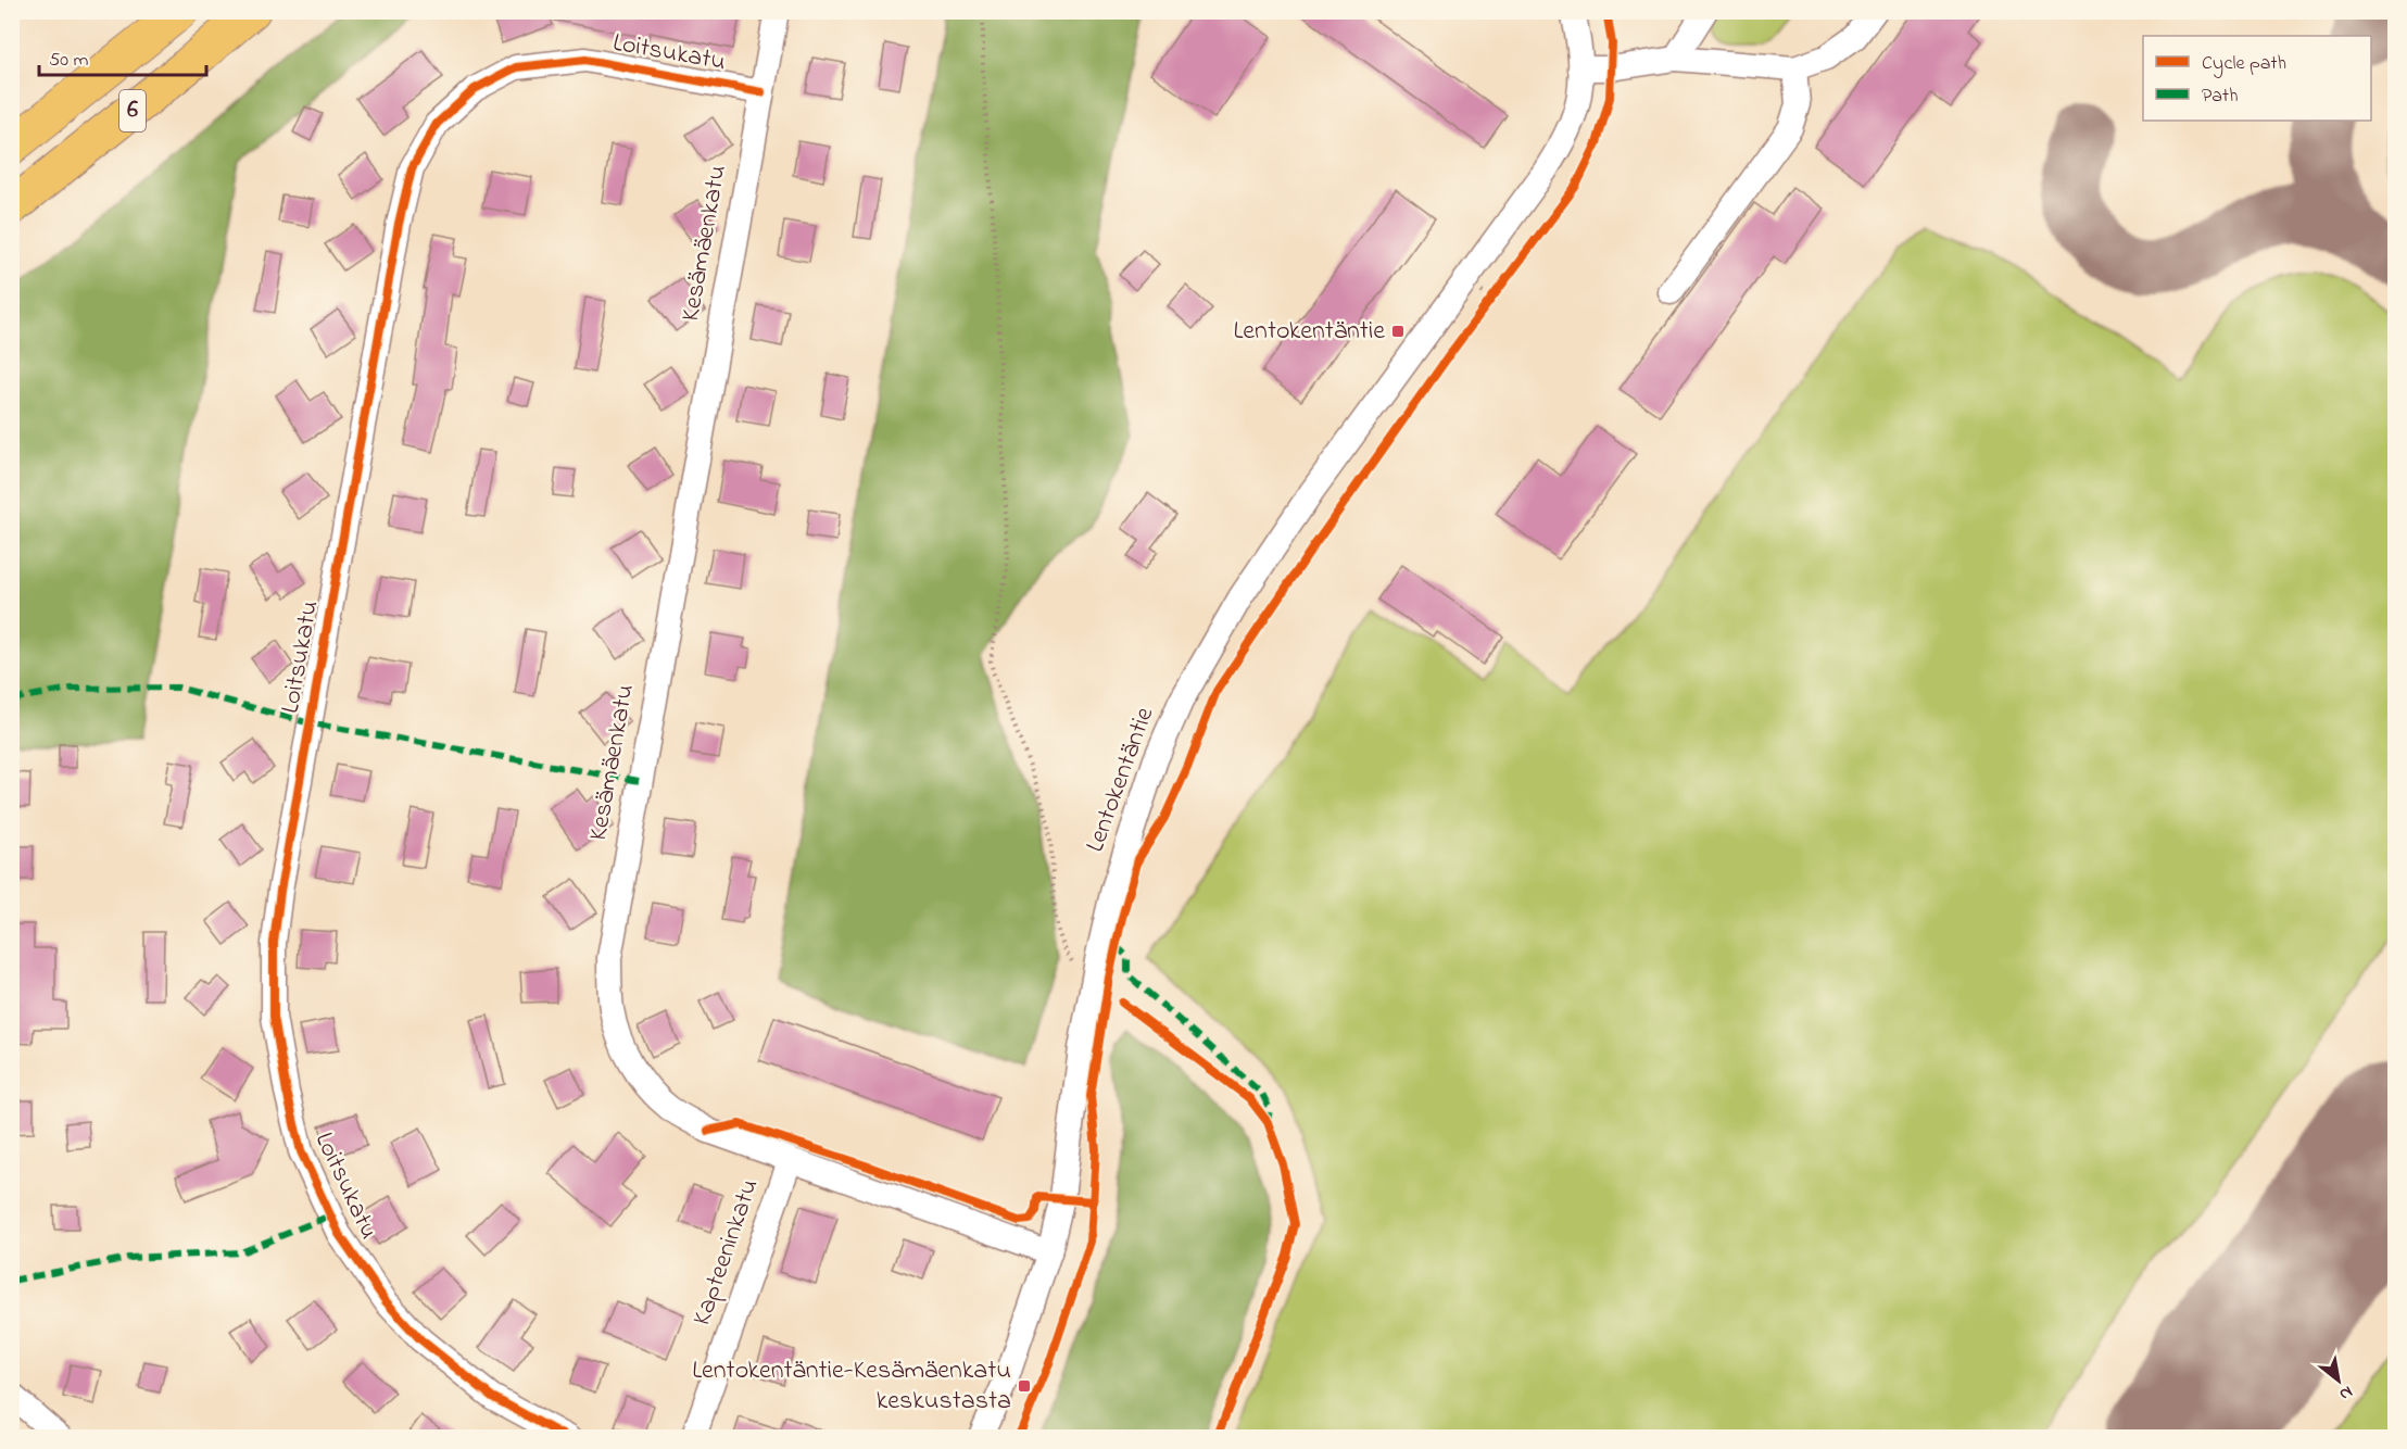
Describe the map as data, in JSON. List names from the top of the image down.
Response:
{
  "streets": {
    "highway": ["6"],
    "street": [
      "Loitsukatu",
      "Kesämäenkatu",
      "Lentokentäntie",
      "Kapteeninkatu"
    ]
  },
  "crossings": [
    ["Loitsukatu", "Kesämäenkatu"],
    ["Kesämäenkatu", "Lentokentäntie"],
    ["Kesämäenkatu", "Kapteeninkatu"]
  ],
  "places": {
    "transit": ["Lentokentäntie", "Lentokentäntie-Kesämäenkatu keskustasta"]
  },
  "legend": ["Cycle path", "Path"],
  "scale_bar": "50 m",
  "north": "bottom right"
}
